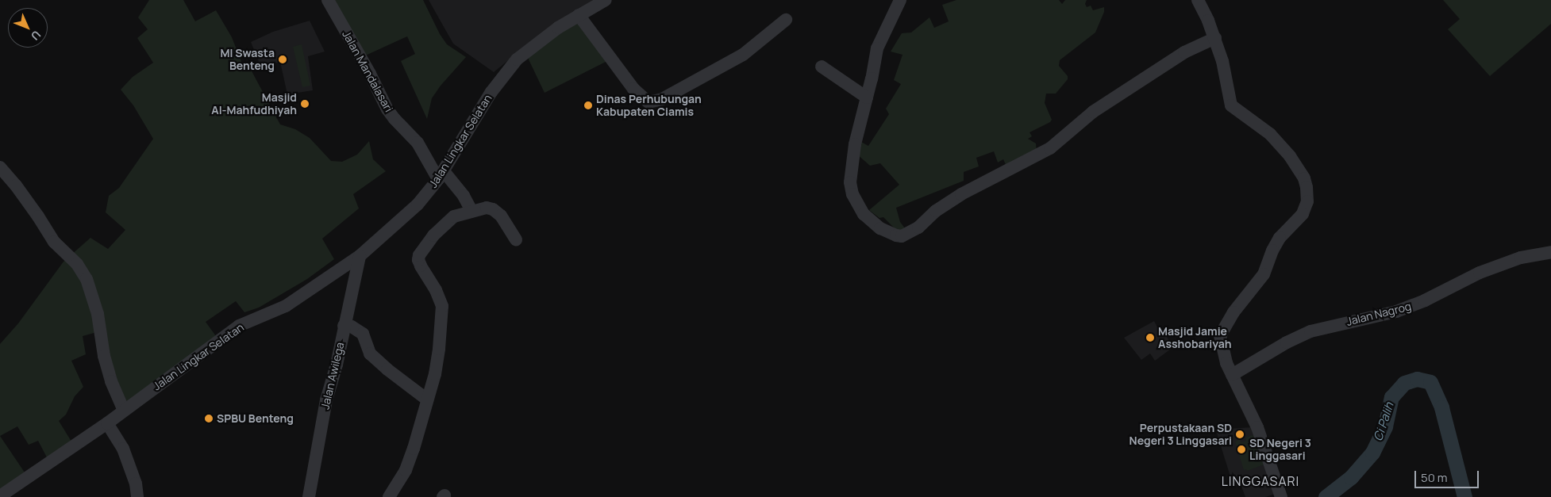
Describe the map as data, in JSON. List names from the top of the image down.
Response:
{
  "streets": {
    "street": [
      "Jalan Mandalasari",
      "Jalan Lingkar Selatan",
      "Jalan Nagrog",
      "Jalan Awilega"
    ]
  },
  "crossings": [
    ["Jalan Mandalasari", "Jalan Lingkar Selatan"],
    ["Jalan Lingkar Selatan", "Jalan Awilega"]
  ],
  "districts": ["LINGGASARI"],
  "water": ["Ci Palih"],
  "places": [
    "MI Swasta Benteng",
    "Masjid Al-Mahfudhiyah",
    "Dinas Perhubungan Kabupaten Ciamis",
    "Masjid Jamie Asshobariyah",
    "SPBU Benteng",
    "Perpustakaan SD Negeri 3 Linggasari",
    "SD Negeri 3 Linggasari"
  ],
  "scale_bar": "50 m",
  "north": "bottom right"
}
